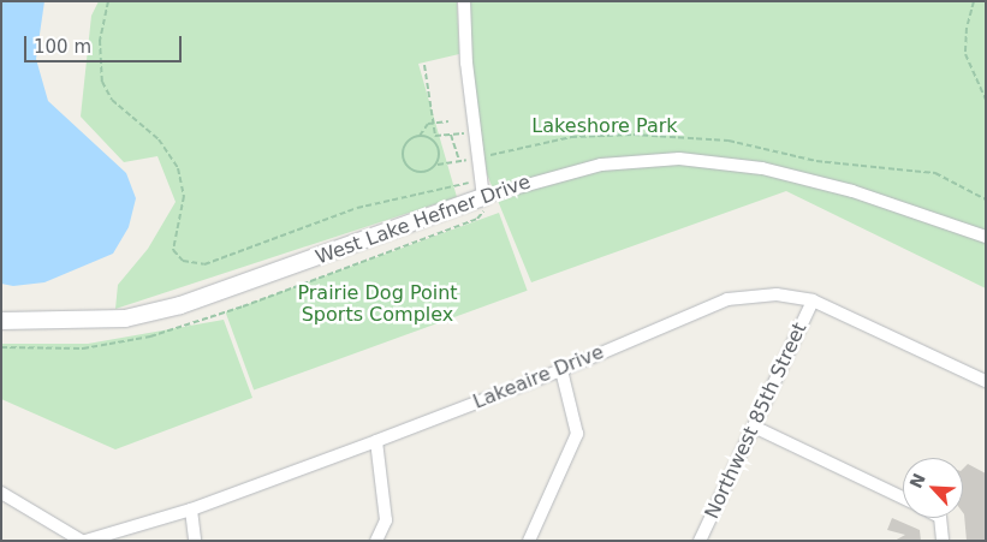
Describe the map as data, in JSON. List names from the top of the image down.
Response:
{
  "streets": {
    "street": ["West Lake Hefner Drive", "Lakeaire Drive", "Northwest 85th Street"]
  },
  "crossings": [
    ["Lakeaire Drive", "Northwest 85th Street"]
  ],
  "parks": ["Lakeshore Park", "Prairie Dog Point Sports Complex"],
  "scale_bar": "100 m",
  "north": "top left"
}
